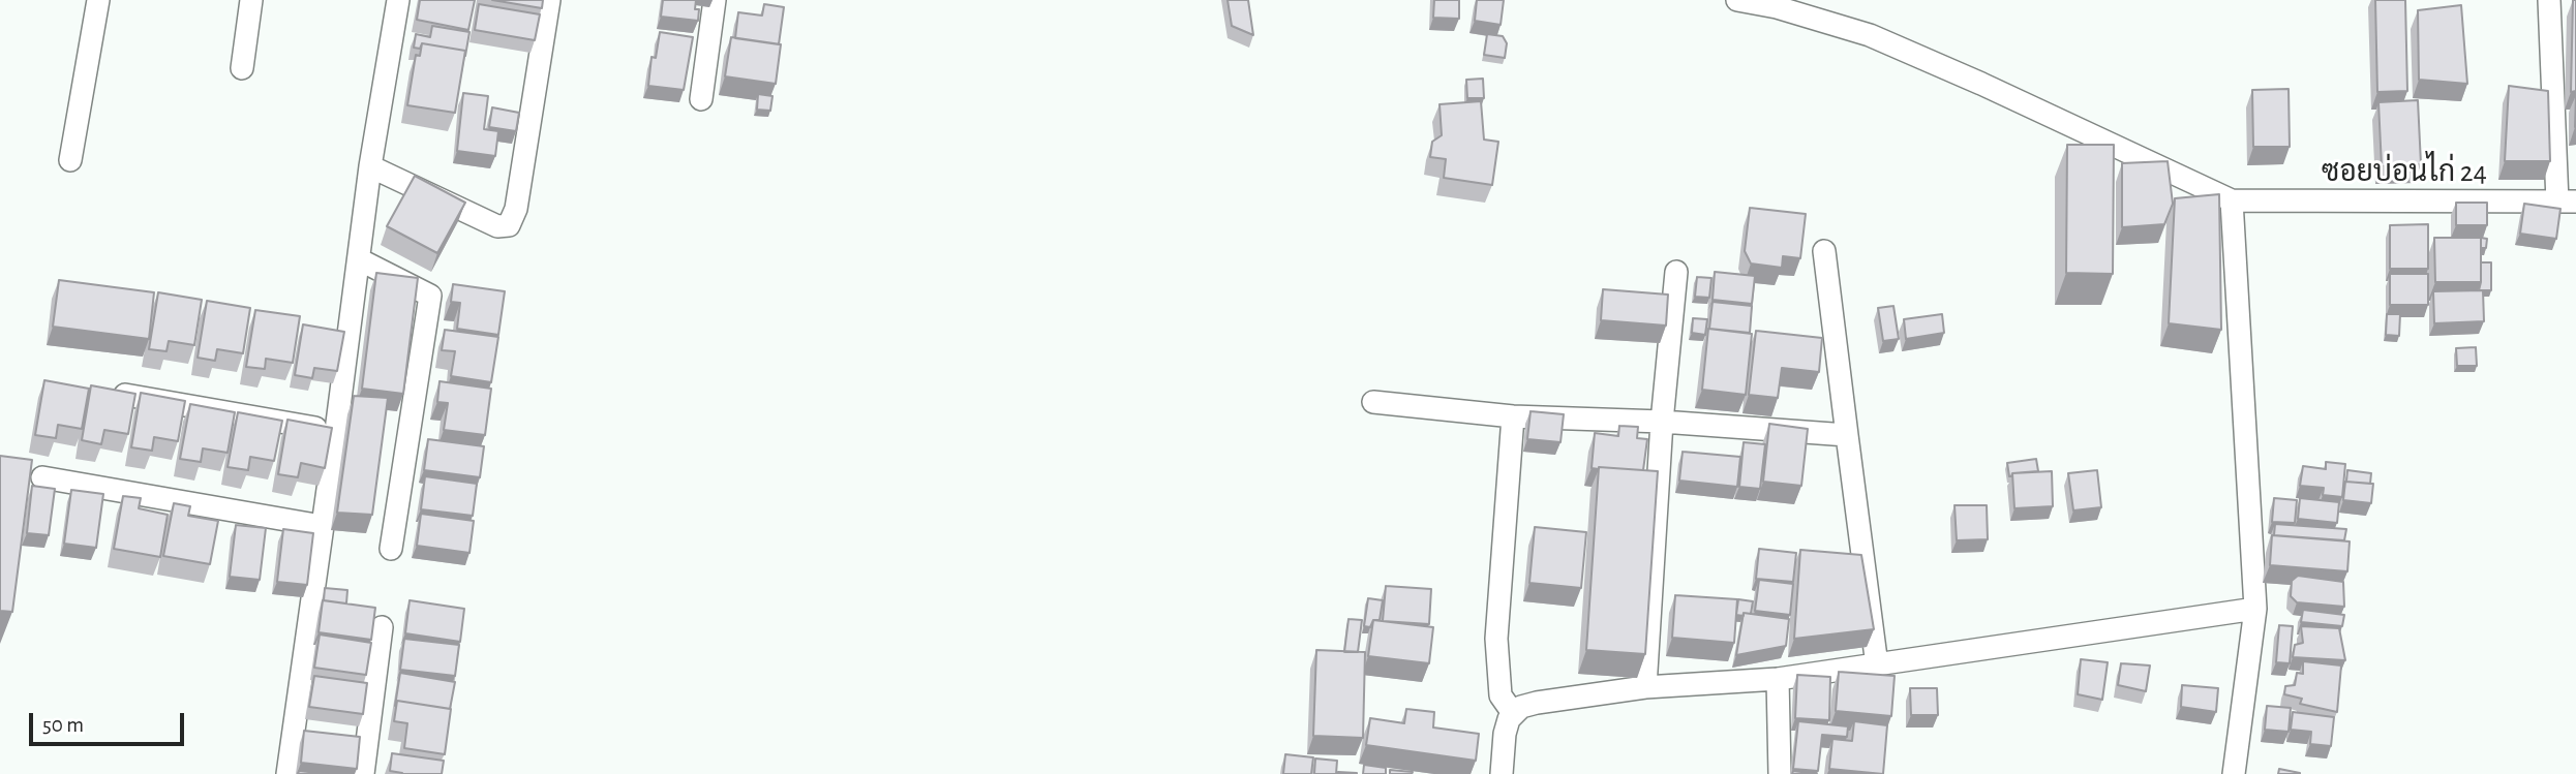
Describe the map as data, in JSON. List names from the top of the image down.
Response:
{
  "streets": {
    "street": ["ซอยบ่อนไก่ 24"]
  },
  "scale_bar": "50 m"
}
